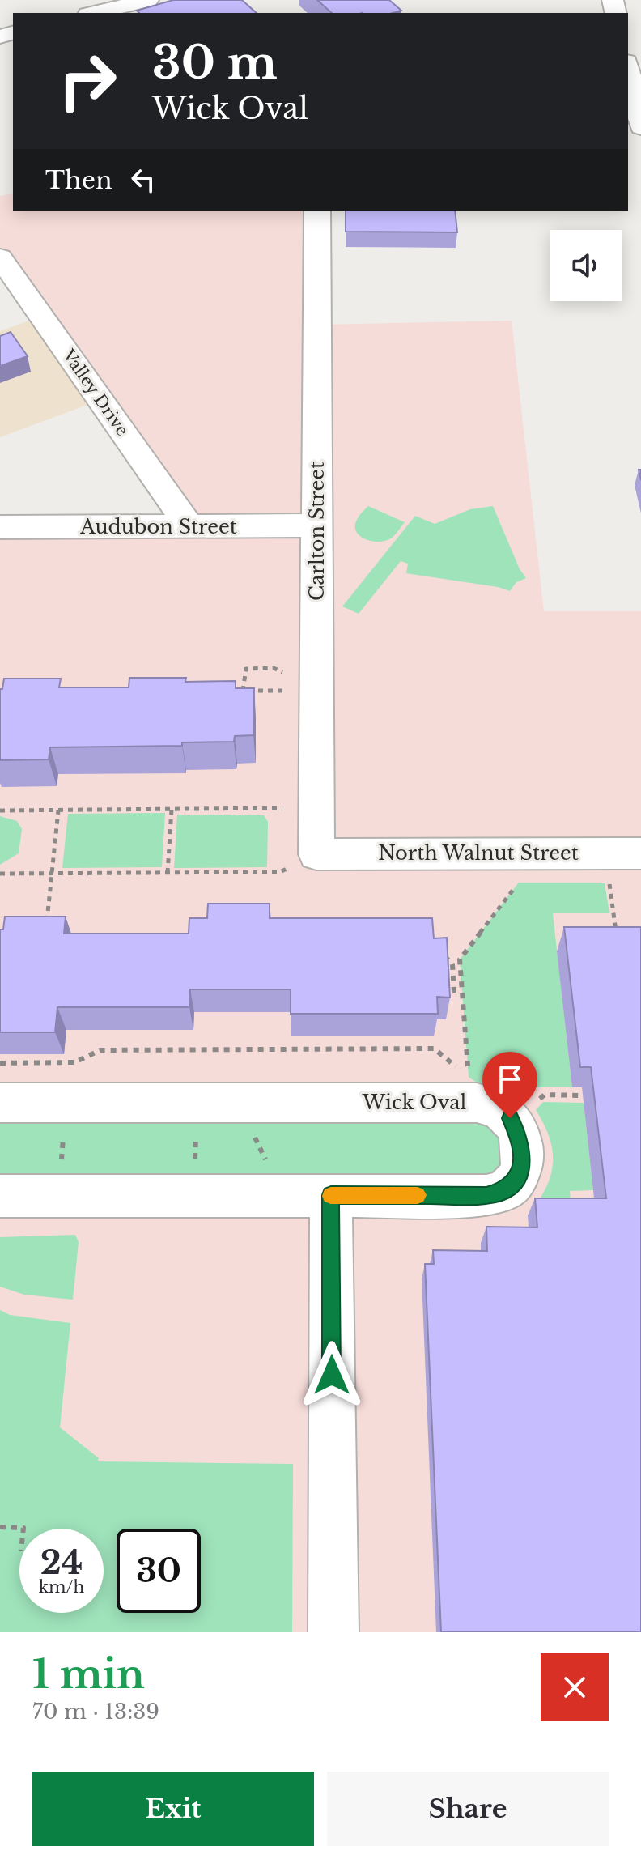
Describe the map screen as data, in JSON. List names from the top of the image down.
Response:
{
  "streets": {
    "street": [
      "Valley Drive",
      "Audubon Street",
      "Carlton Street",
      "North Walnut Street",
      "Wick Oval"
    ]
  },
  "crossings": [
    ["Valley Drive", "Audubon Street"],
    ["Audubon Street", "Carlton Street"],
    ["Carlton Street", "North Walnut Street"]
  ],
  "page": {
    "turn": ["30 m", "Wick Oval"],
    "then": "Then",
    "speed": "24 km/h",
    "limit": "30",
    "heading": ["1 min", "70 m · 13:39"],
    "buttons": ["Exit", "Share"]
  }
}
